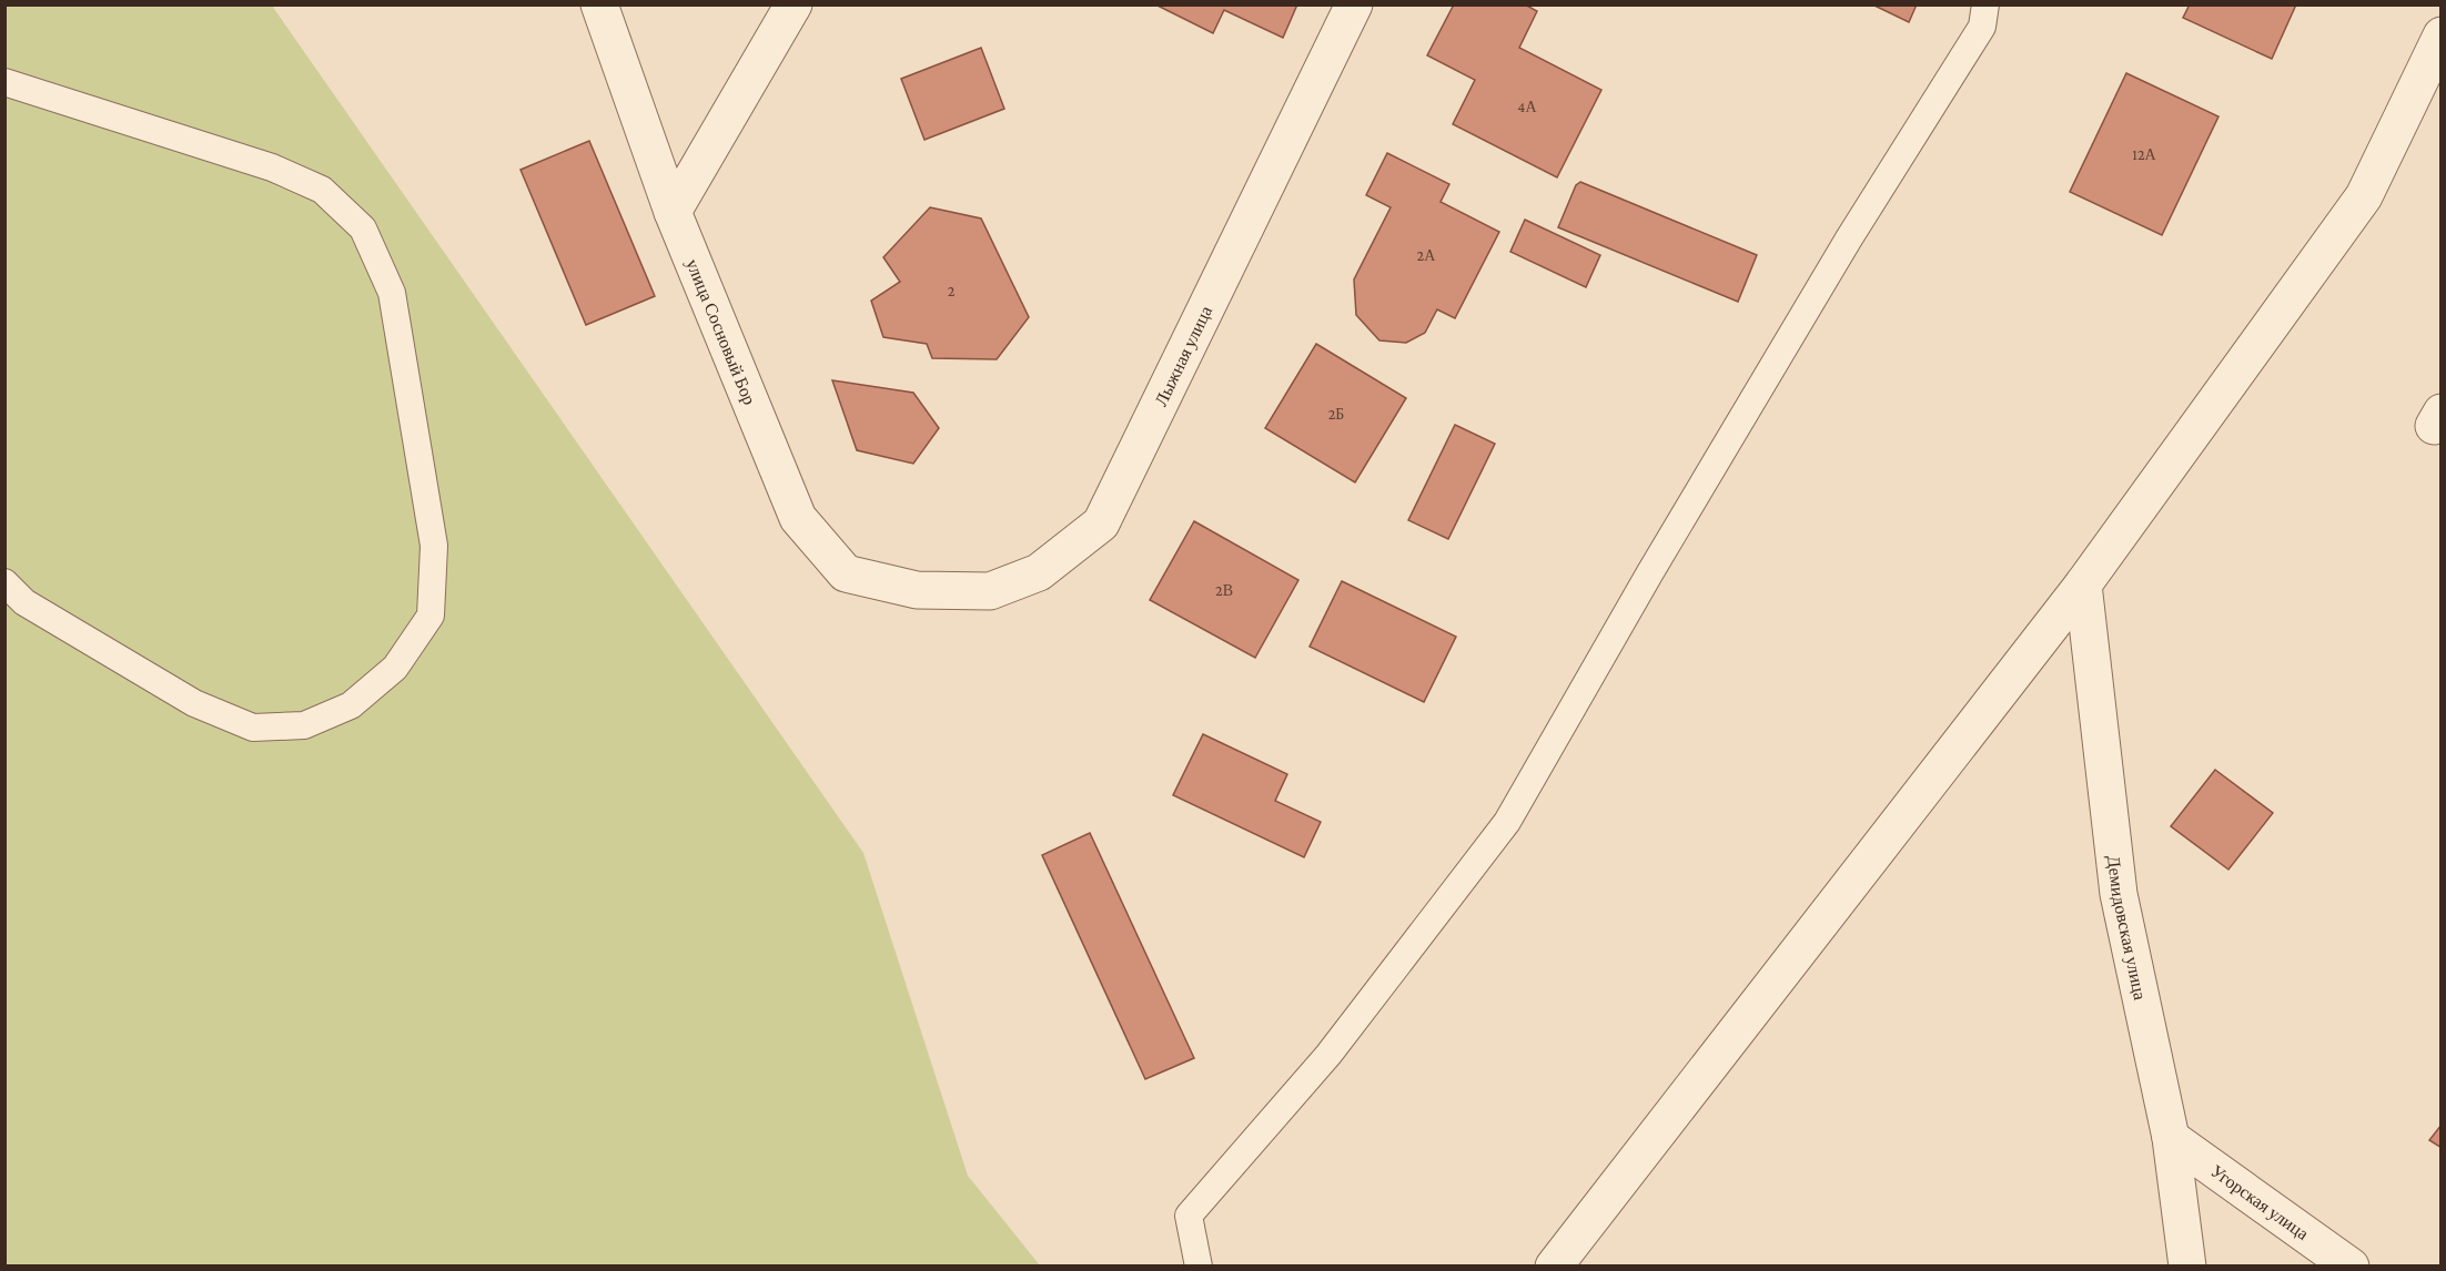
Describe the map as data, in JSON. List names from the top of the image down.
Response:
{
  "streets": {
    "street": [
      "улица Сосновый Бор",
      "Лыжная улица",
      "Демидовская улица",
      "Угорская улица"
    ]
  },
  "crossings": [
    ["улица Сосновый Бор", "Лыжная улица"],
    ["Демидовская улица", "Угорская улица"]
  ],
  "house_numbers": [
    "4А",
    "12А",
    "2А",
    "2",
    "2Б",
    "2В"
  ]
}
